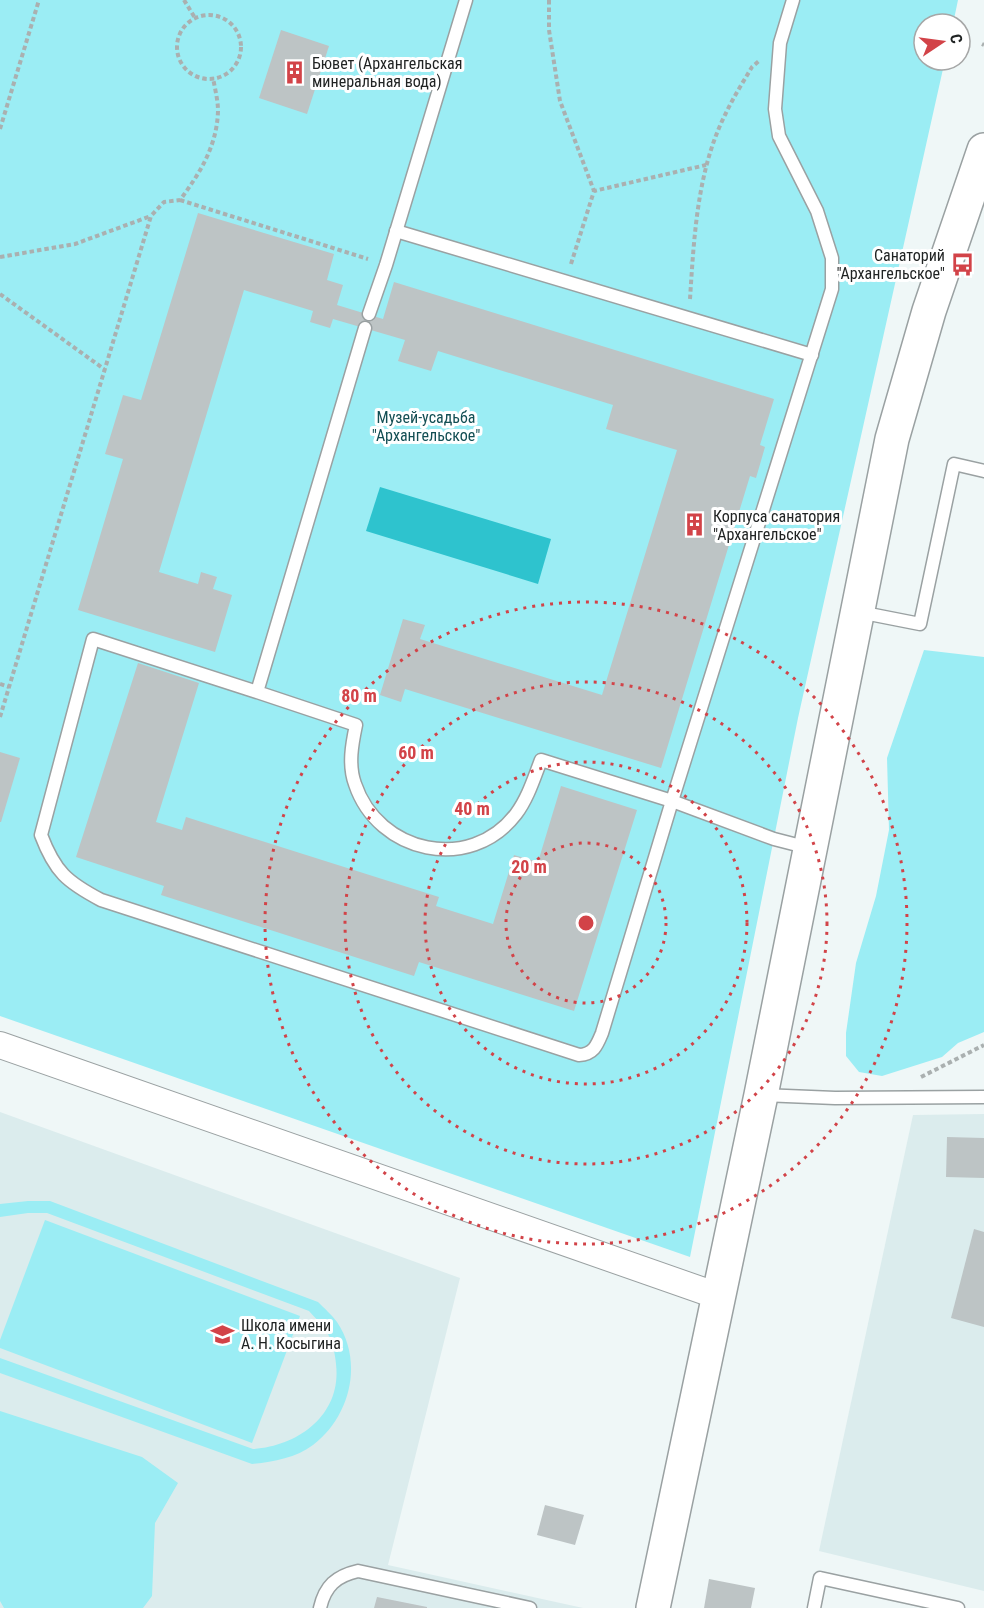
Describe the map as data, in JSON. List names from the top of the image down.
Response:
{
  "parks": ["Музей-усадьба \"Архангельское\""],
  "places": {
    "building": ["Бювет (Архангельская минеральная вода)", "Корпуса санатория \"Архангельское\""],
    "bus stop": ["Санаторий \"Архангельское\""],
    "school or university": ["Школа имени А. Н. Косыгина"]
  },
  "north": "right",
  "rings": [
    "80 m",
    "60 m",
    "40 m",
    "20 m"
  ]
}
